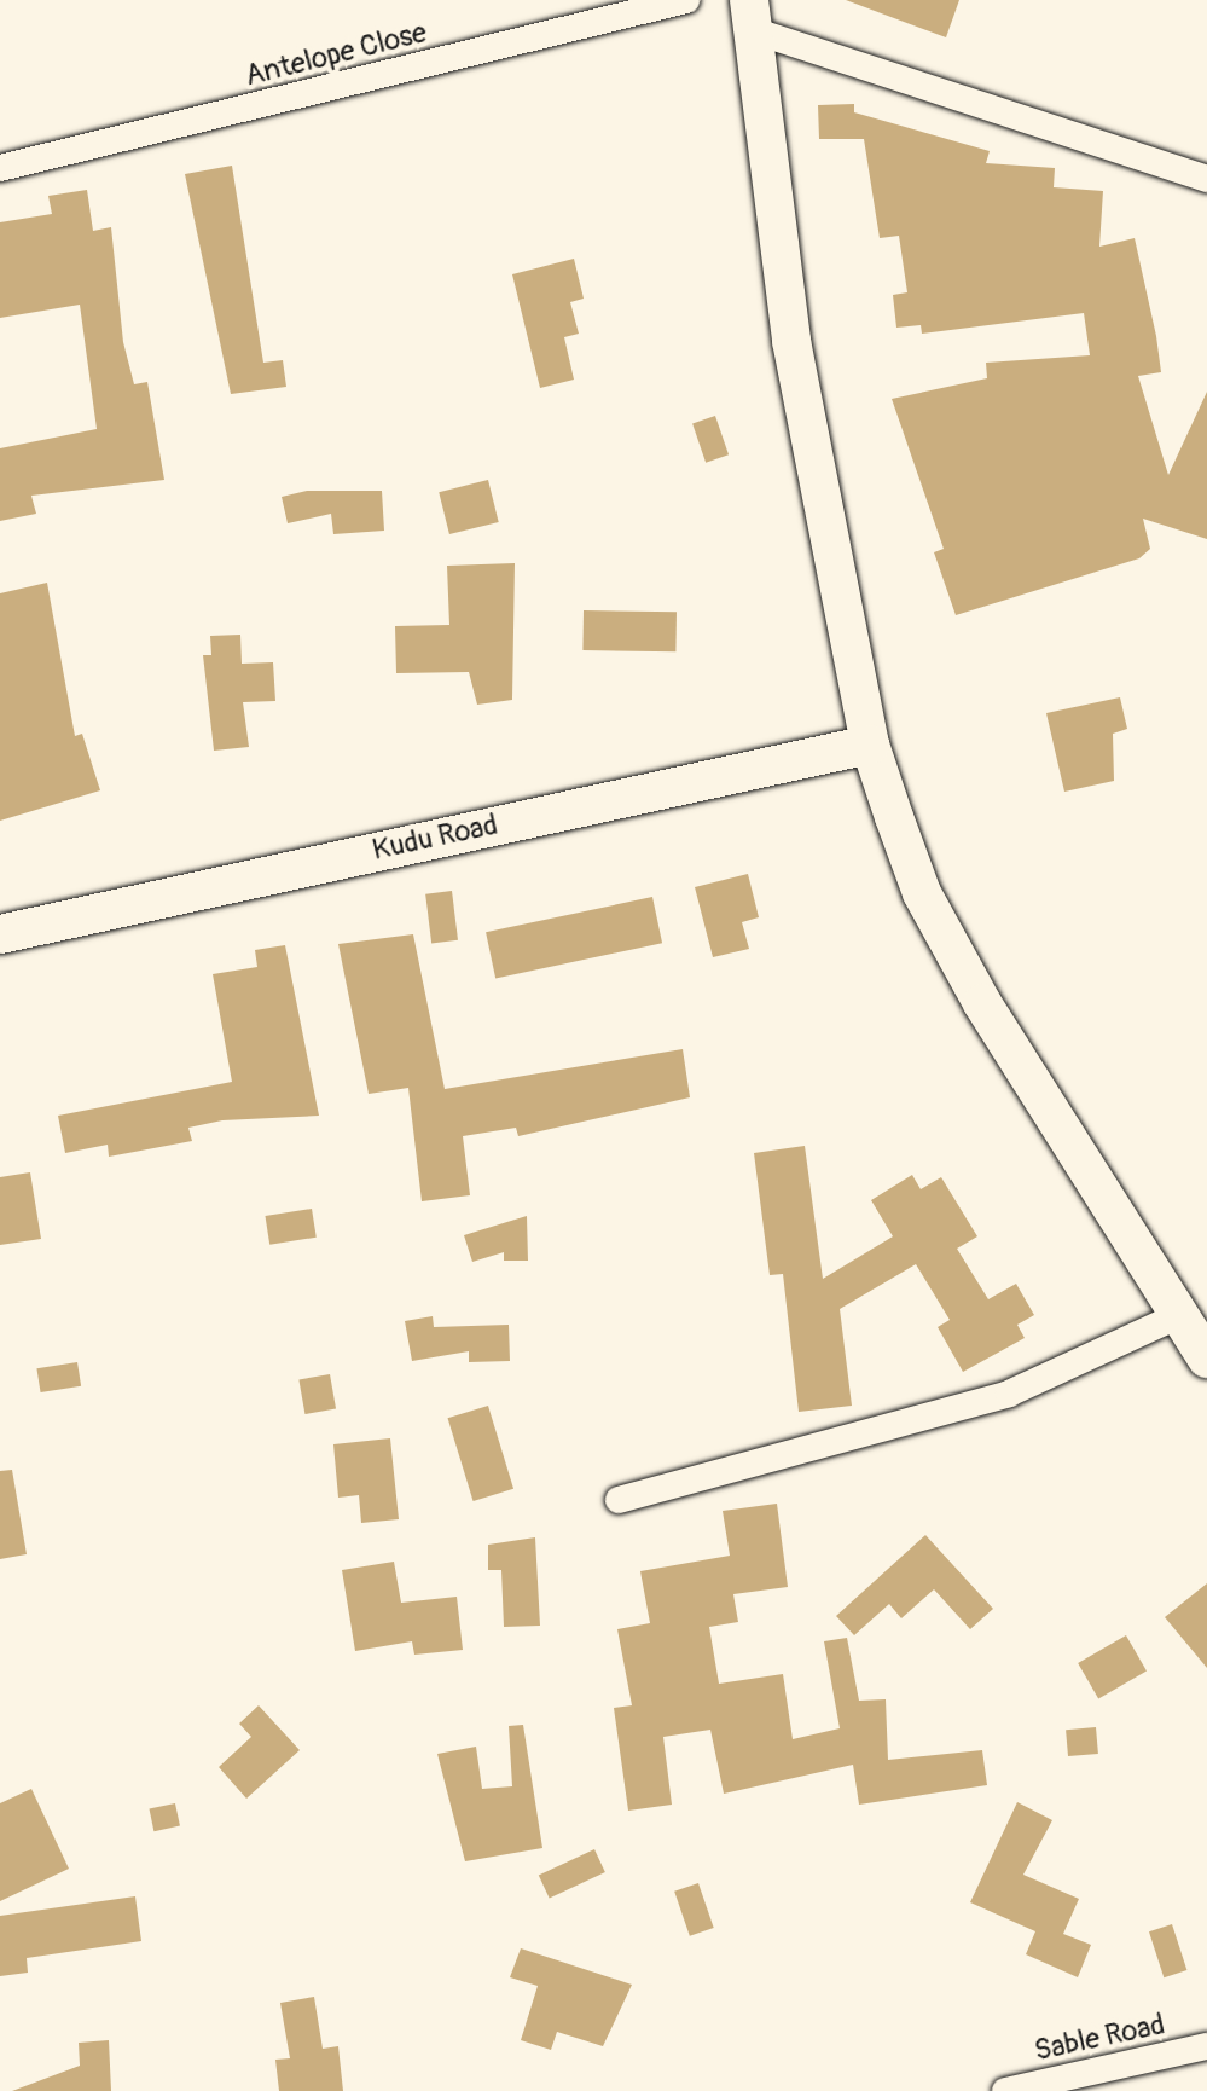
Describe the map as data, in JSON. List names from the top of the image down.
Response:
{
  "streets": {
    "street": ["Antelope Close", "Kudu Road", "Sable Road"]
  }
}
